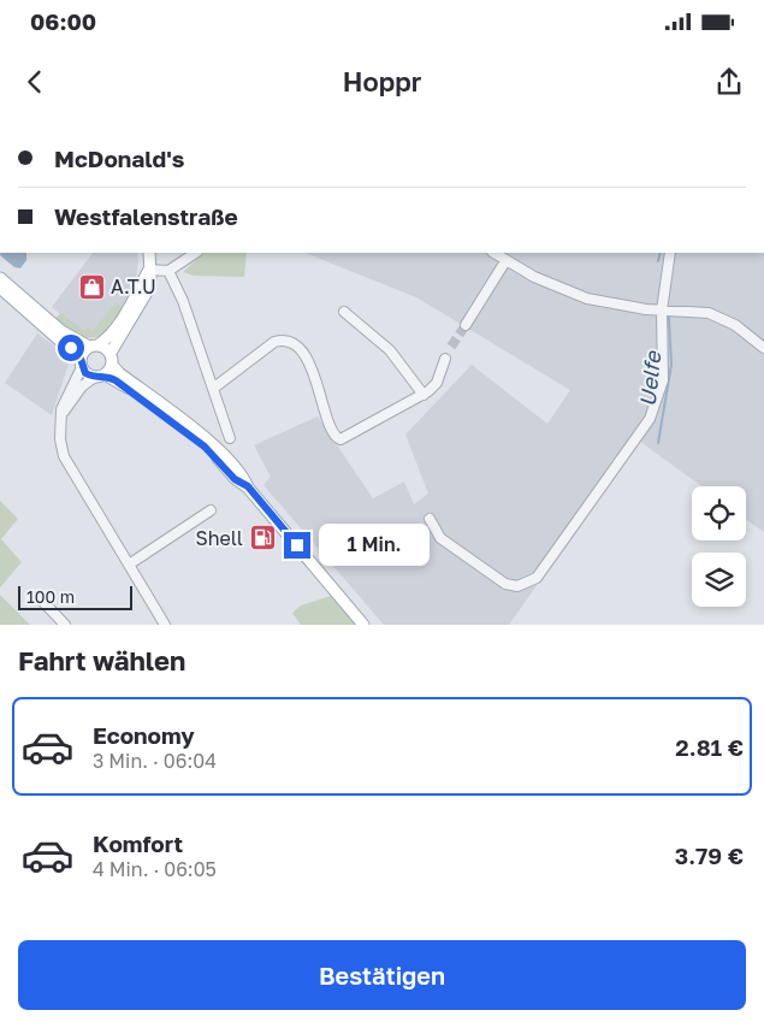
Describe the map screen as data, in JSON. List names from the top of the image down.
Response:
{
  "water": ["Uelfe"],
  "places": {
    "shop": ["A.T.U"],
    "fuel station": ["Shell"]
  },
  "scale_bar": "100 m",
  "page": {
    "status": "06:00",
    "header": "Hoppr",
    "banner": ["McDonald's", "Westfalenstraße"],
    "bubble": "1 Min.",
    "scale": "100 m",
    "heading": "Fahrt wählen",
    "list": [
      {
        "name": "Economy",
        "note": "3 Min. · 06:04",
        "value": "2.81 €"
      },
      {
        "name": "Komfort",
        "note": "4 Min. · 06:05",
        "value": "3.79 €"
      }
    ],
    "buttons": "Bestätigen"
  }
}
